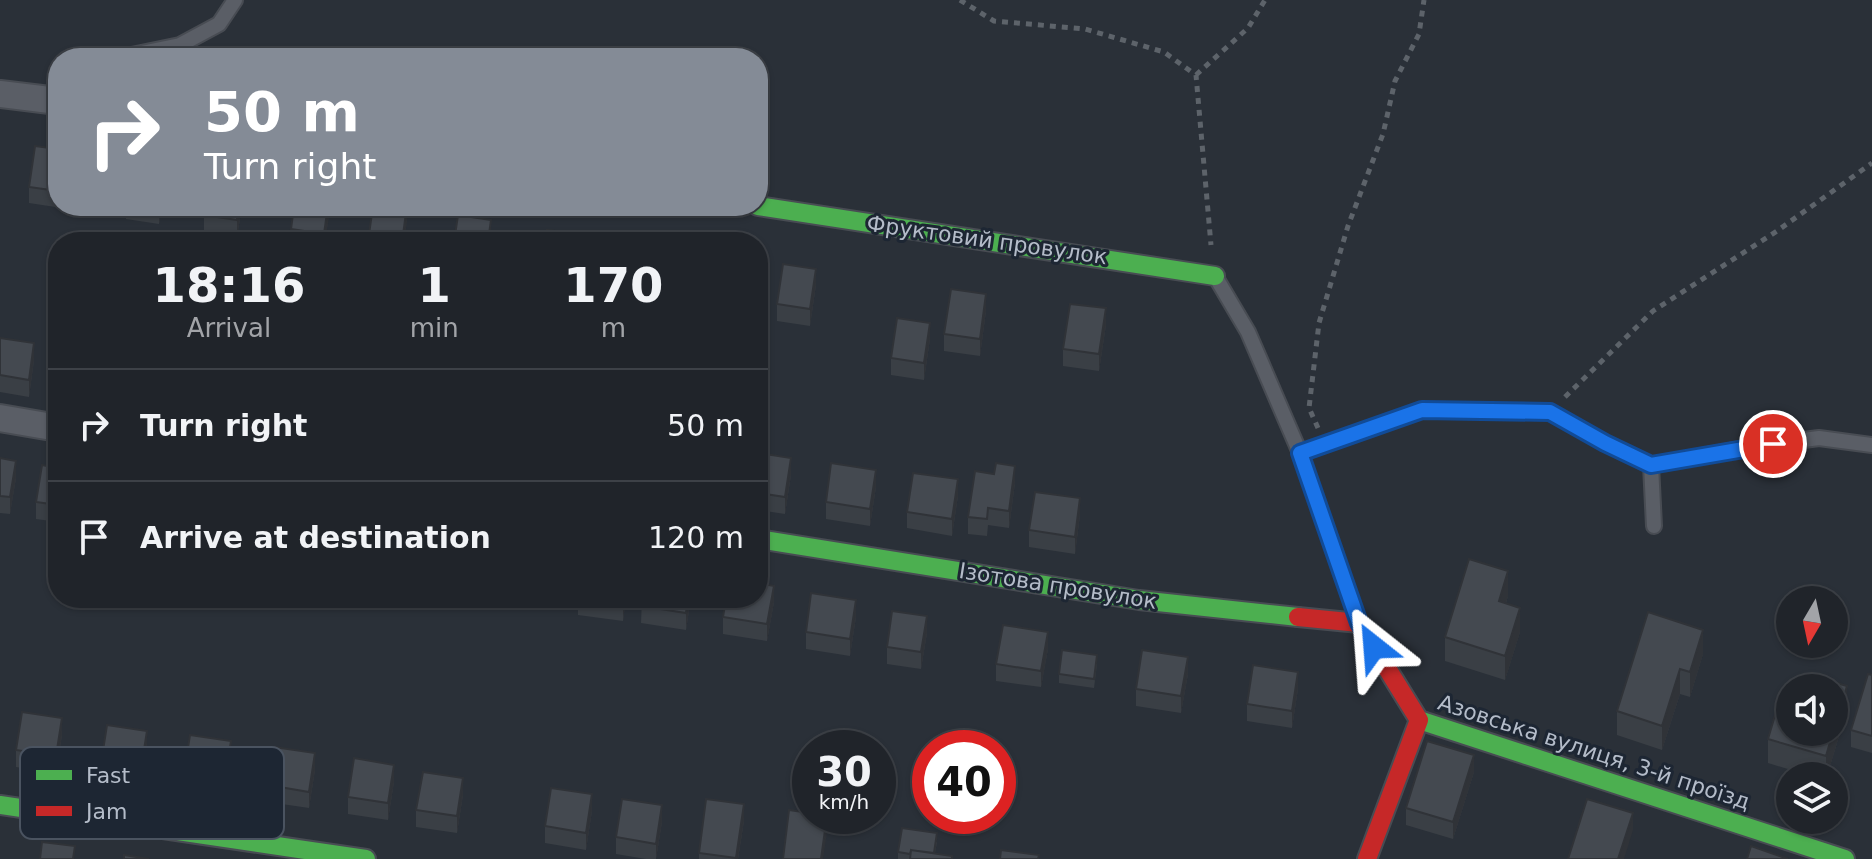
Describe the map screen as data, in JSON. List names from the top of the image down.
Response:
{
  "streets": {
    "street": ["Фруктовий провулок", "Ізотова провулок", "Азовська вулиця, 3-й проїзд"]
  },
  "legend": ["Fast", "Jam"],
  "north": "bottom",
  "page": {
    "turn": ["50 m", "Turn right"],
    "eta": [
      "18:16",
      "Arrival",
      "1",
      "min",
      "170",
      "m"
    ],
    "list": [
      {
        "name": "Turn right",
        "value": "50 m"
      },
      {
        "name": "Arrive at destination",
        "value": "120 m"
      }
    ],
    "speed": "30 km/h",
    "limit": "40"
  }
}
